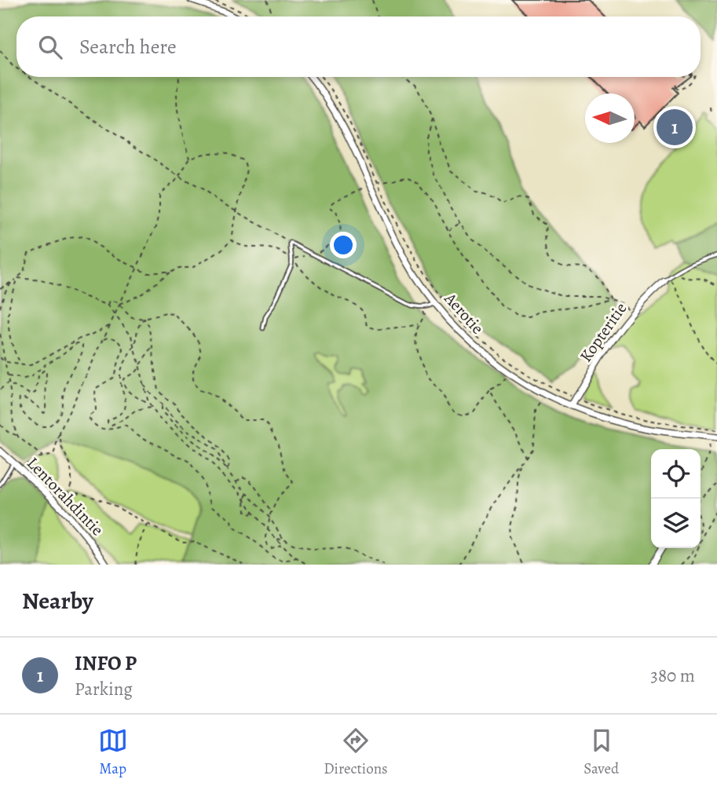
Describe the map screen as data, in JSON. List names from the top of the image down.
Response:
{
  "streets": {
    "street": ["Aerotie", "Kopteritie", "Lentorahdintie"]
  },
  "crossings": [
    ["Aerotie", "Kopteritie"]
  ],
  "north": "left",
  "page": {
    "search": "Search here",
    "pins": "1",
    "heading": "Nearby",
    "list": [
      {
        "mark": "1",
        "name": "INFO P",
        "note": "Parking",
        "value": "380 m"
      }
    ],
    "nav": ["Map", "Directions", "Saved"]
  }
}
